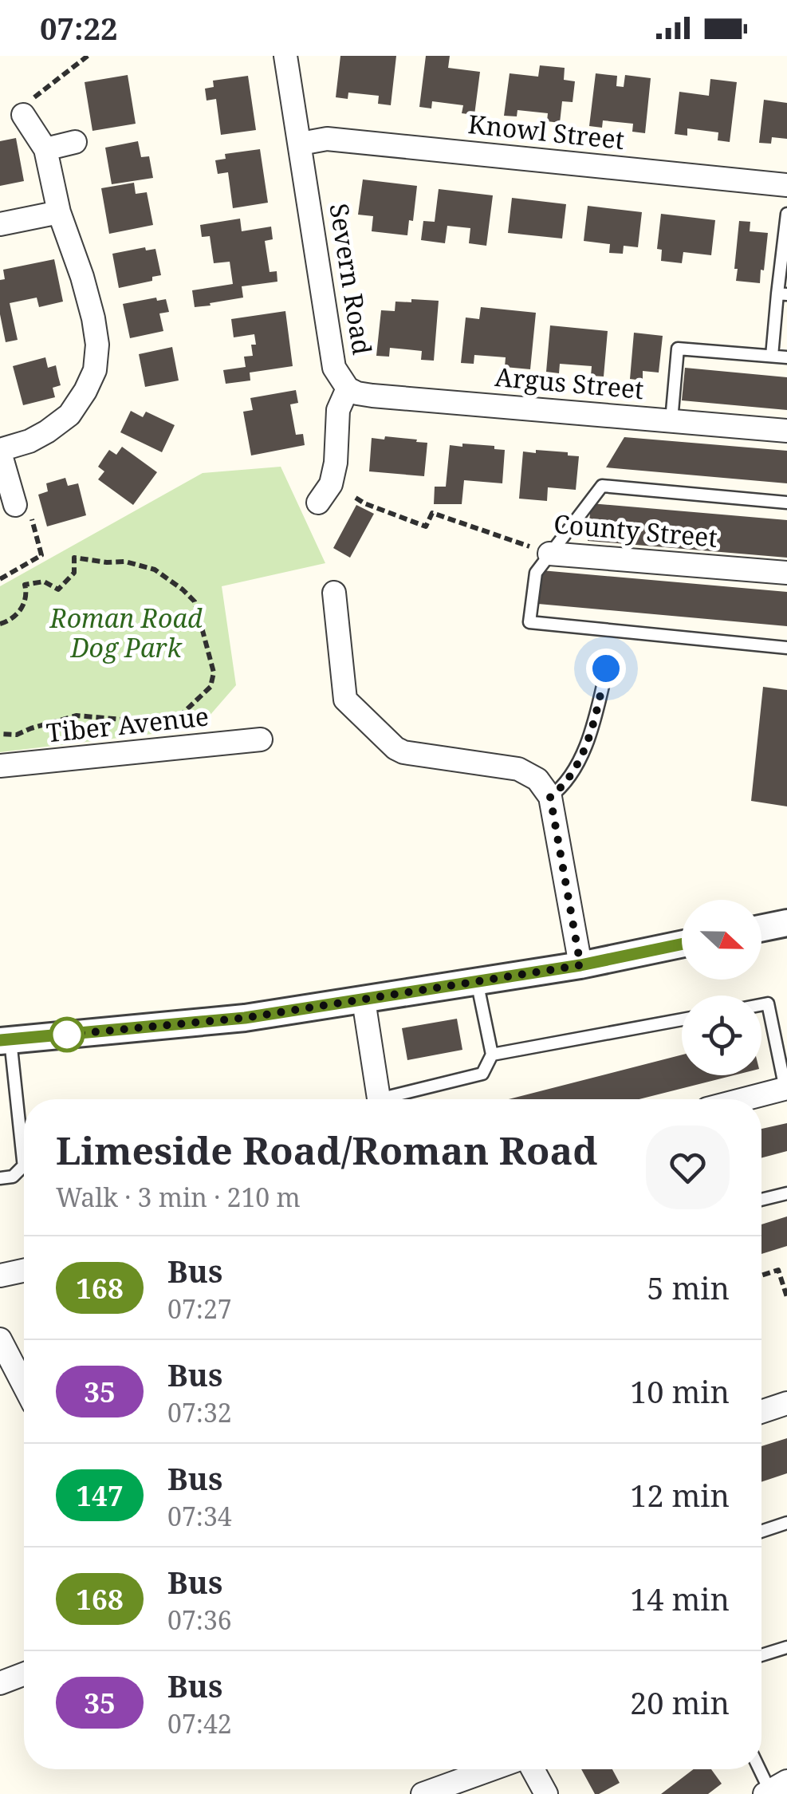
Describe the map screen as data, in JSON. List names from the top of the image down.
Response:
{
  "streets": {
    "street": [
      "Knowl Street",
      "Severn Road",
      "Argus Street",
      "County Street",
      "Tiber Avenue"
    ]
  },
  "crossings": [
    ["Knowl Street", "Severn Road"],
    ["Severn Road", "Argus Street"]
  ],
  "parks": ["Roman Road Dog Park"],
  "lines": ["bus line 168"],
  "north": "right",
  "page": {
    "status": "07:22",
    "heading": ["Limeside Road/Roman Road", "Walk · 3 min · 210 m"],
    "list": [
      {
        "mark": "168",
        "name": "Bus",
        "note": "07:27",
        "value": "5 min"
      },
      {
        "mark": "35",
        "name": "Bus",
        "note": "07:32",
        "value": "10 min"
      },
      {
        "mark": "147",
        "name": "Bus",
        "note": "07:34",
        "value": "12 min"
      },
      {
        "mark": "168",
        "name": "Bus",
        "note": "07:36",
        "value": "14 min"
      },
      {
        "mark": "35",
        "name": "Bus",
        "note": "07:42",
        "value": "20 min"
      }
    ]
  }
}
